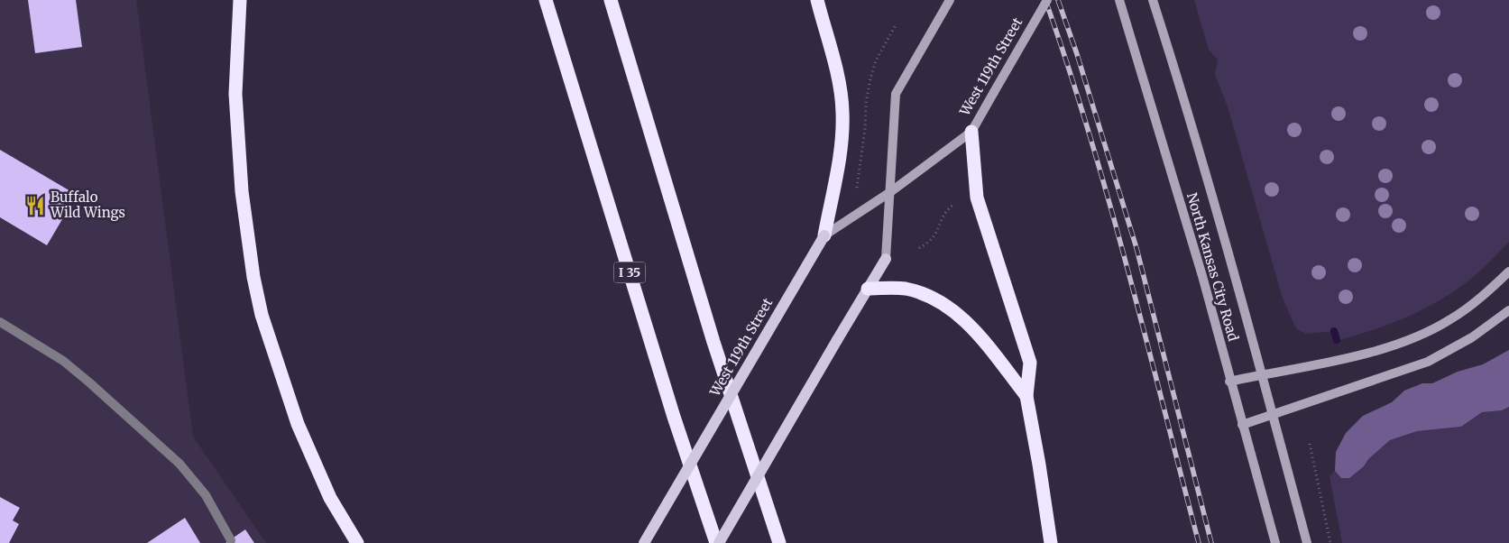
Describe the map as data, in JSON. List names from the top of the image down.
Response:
{
  "streets": {
    "highway": ["I 35"],
    "main road": ["West 119th Street", "North Kansas City Road"]
  },
  "places": {
    "restaurant": ["Buffalo Wild Wings"]
  }
}
